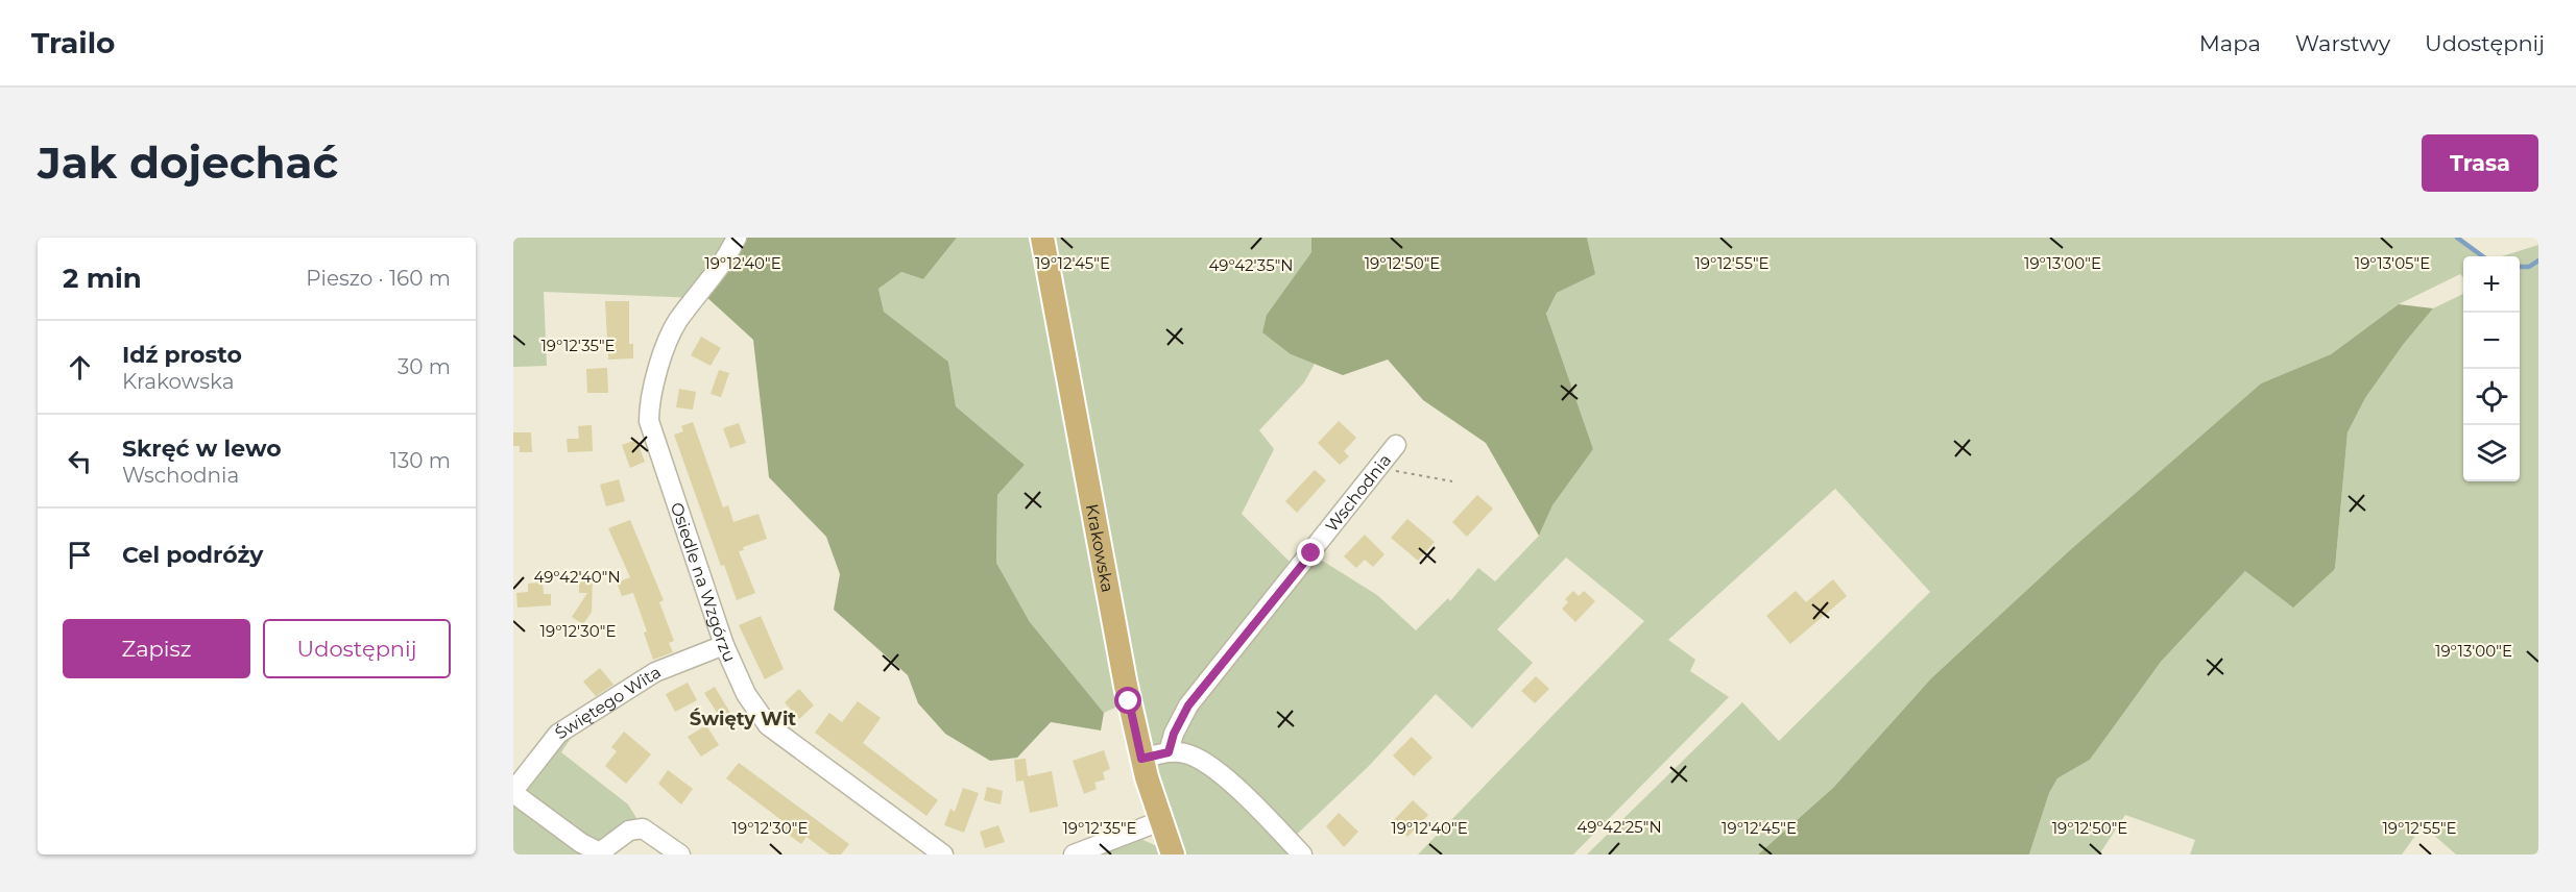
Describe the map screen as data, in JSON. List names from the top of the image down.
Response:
{
  "streets": {
    "main road": ["Krakowska"],
    "street": ["Wschodnia", "Osiedle na Wzgórzu", "Świętego Wita"]
  },
  "crossings": [
    ["Osiedle na Wzgórzu", "Świętego Wita"]
  ],
  "districts": ["Święty Wit"],
  "page": {
    "header": "Trailo",
    "nav": ["Mapa", "Warstwy", "Udostępnij"],
    "buttons": [
      "Trasa",
      ["Zapisz", "Udostępnij"]
    ],
    "title": "Jak dojechać",
    "heading": ["2 min", "Pieszo · 160 m"],
    "map_buttons": ["+", "−"],
    "list": [
      ["Idź prosto", "Krakowska", "30 m"],
      ["Skręć w lewo", "Wschodnia", "130 m"],
      "Cel podróży"
    ]
  },
  "coordinates": [
    "19°13'05\"E",
    "19°12'40\"E",
    "19°12'45\"E",
    "19°12'50\"E",
    "19°12'55\"E",
    "19°13'00\"E",
    "49°42'35\"N",
    "19°12'35\"E",
    "49°42'40\"N",
    "19°12'30\"E",
    "49°42'25\"N"
  ]
}
